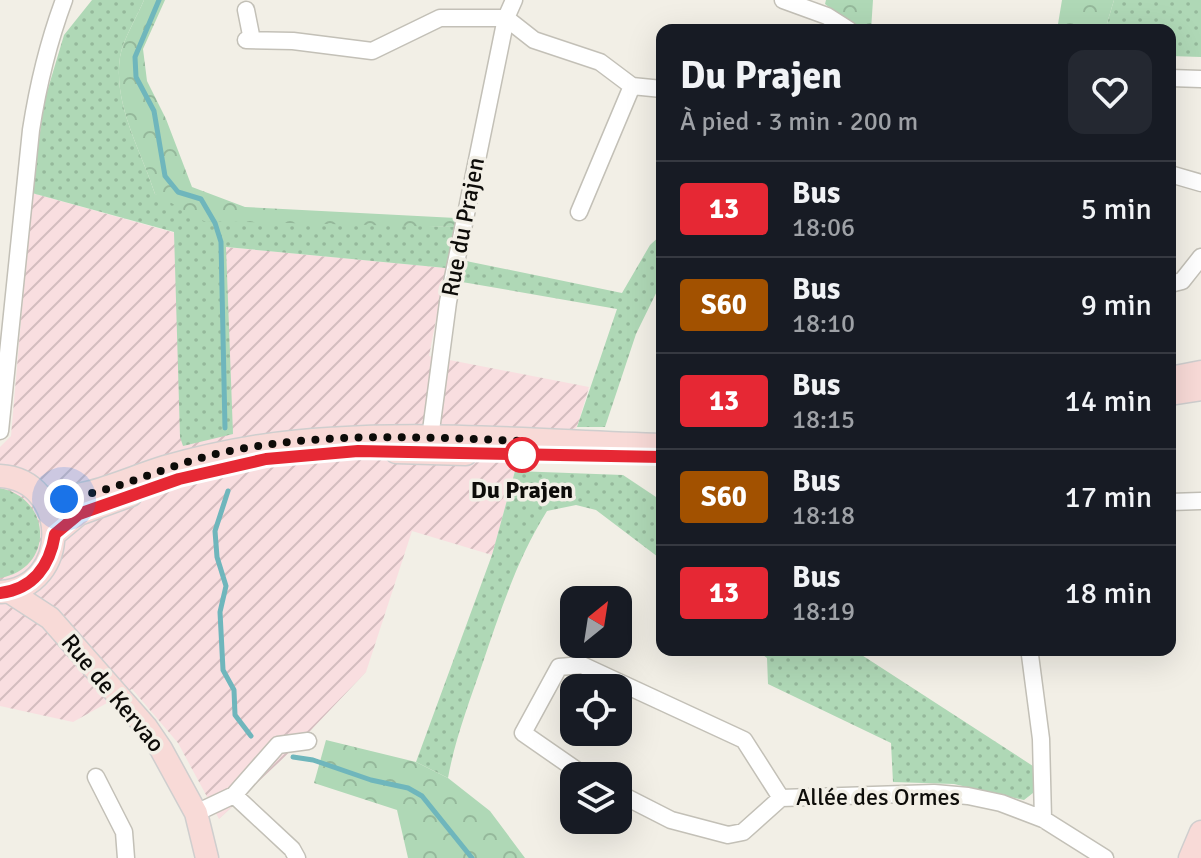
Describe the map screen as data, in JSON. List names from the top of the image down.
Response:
{
  "streets": {
    "main road": ["Rue de Kervao"],
    "street": ["Rue du Prajen", "Allée des Ormes"]
  },
  "places": ["Du Prajen"],
  "lines": ["bus line 13"],
  "north": "top right",
  "page": {
    "heading": ["Du Prajen", "À pied · 3 min · 200 m"],
    "list": [
      {
        "mark": "13",
        "name": "Bus",
        "note": "18:06",
        "value": "5 min"
      },
      {
        "mark": "S60",
        "name": "Bus",
        "note": "18:10",
        "value": "9 min"
      },
      {
        "mark": "13",
        "name": "Bus",
        "note": "18:15",
        "value": "14 min"
      },
      {
        "mark": "S60",
        "name": "Bus",
        "note": "18:18",
        "value": "17 min"
      },
      {
        "mark": "13",
        "name": "Bus",
        "note": "18:19",
        "value": "18 min"
      }
    ]
  }
}
